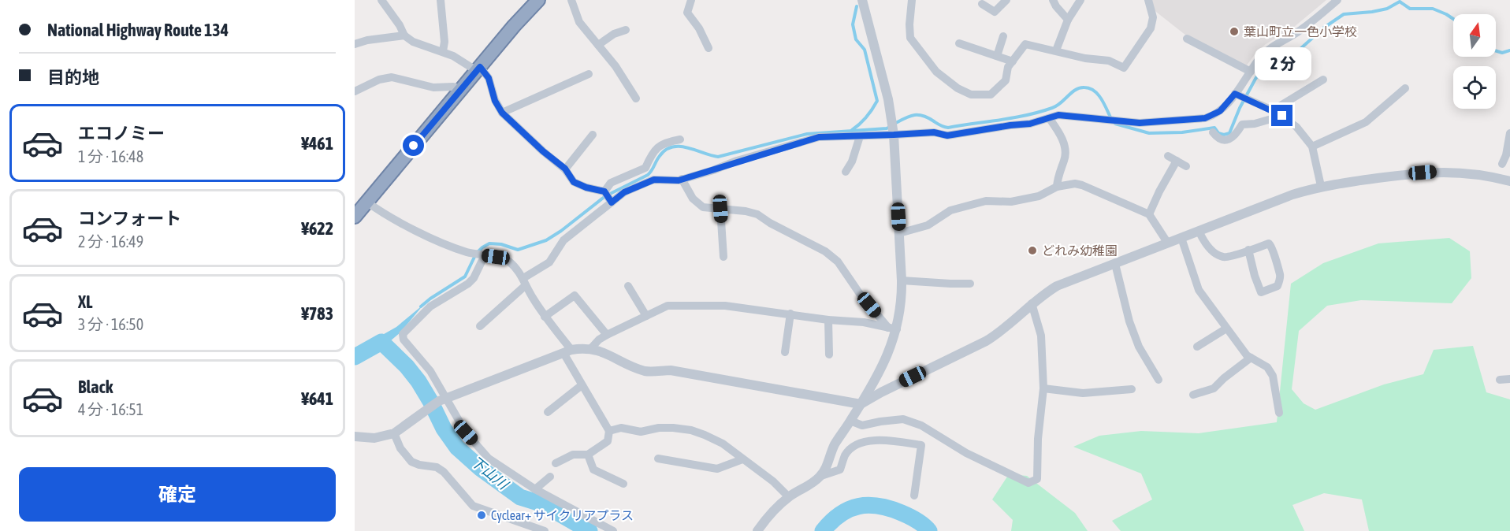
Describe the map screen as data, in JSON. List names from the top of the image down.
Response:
{
  "water": ["下山川"],
  "places": ["葉山町立一色小学校", "どれみ幼稚園", "Cyclear+ サイクリアプラス"],
  "north": "top",
  "page": {
    "banner": ["National Highway Route 134", "目的地"],
    "bubble": "2 分",
    "list": [
      {
        "name": "エコノミー",
        "note": "1 分 · 16:48",
        "value": "¥461"
      },
      {
        "name": "コンフォート",
        "note": "2 分 · 16:49",
        "value": "¥622"
      },
      {
        "name": "XL",
        "note": "3 分 · 16:50",
        "value": "¥783"
      },
      {
        "name": "Black",
        "note": "4 分 · 16:51",
        "value": "¥641"
      }
    ],
    "buttons": "確定"
  }
}
